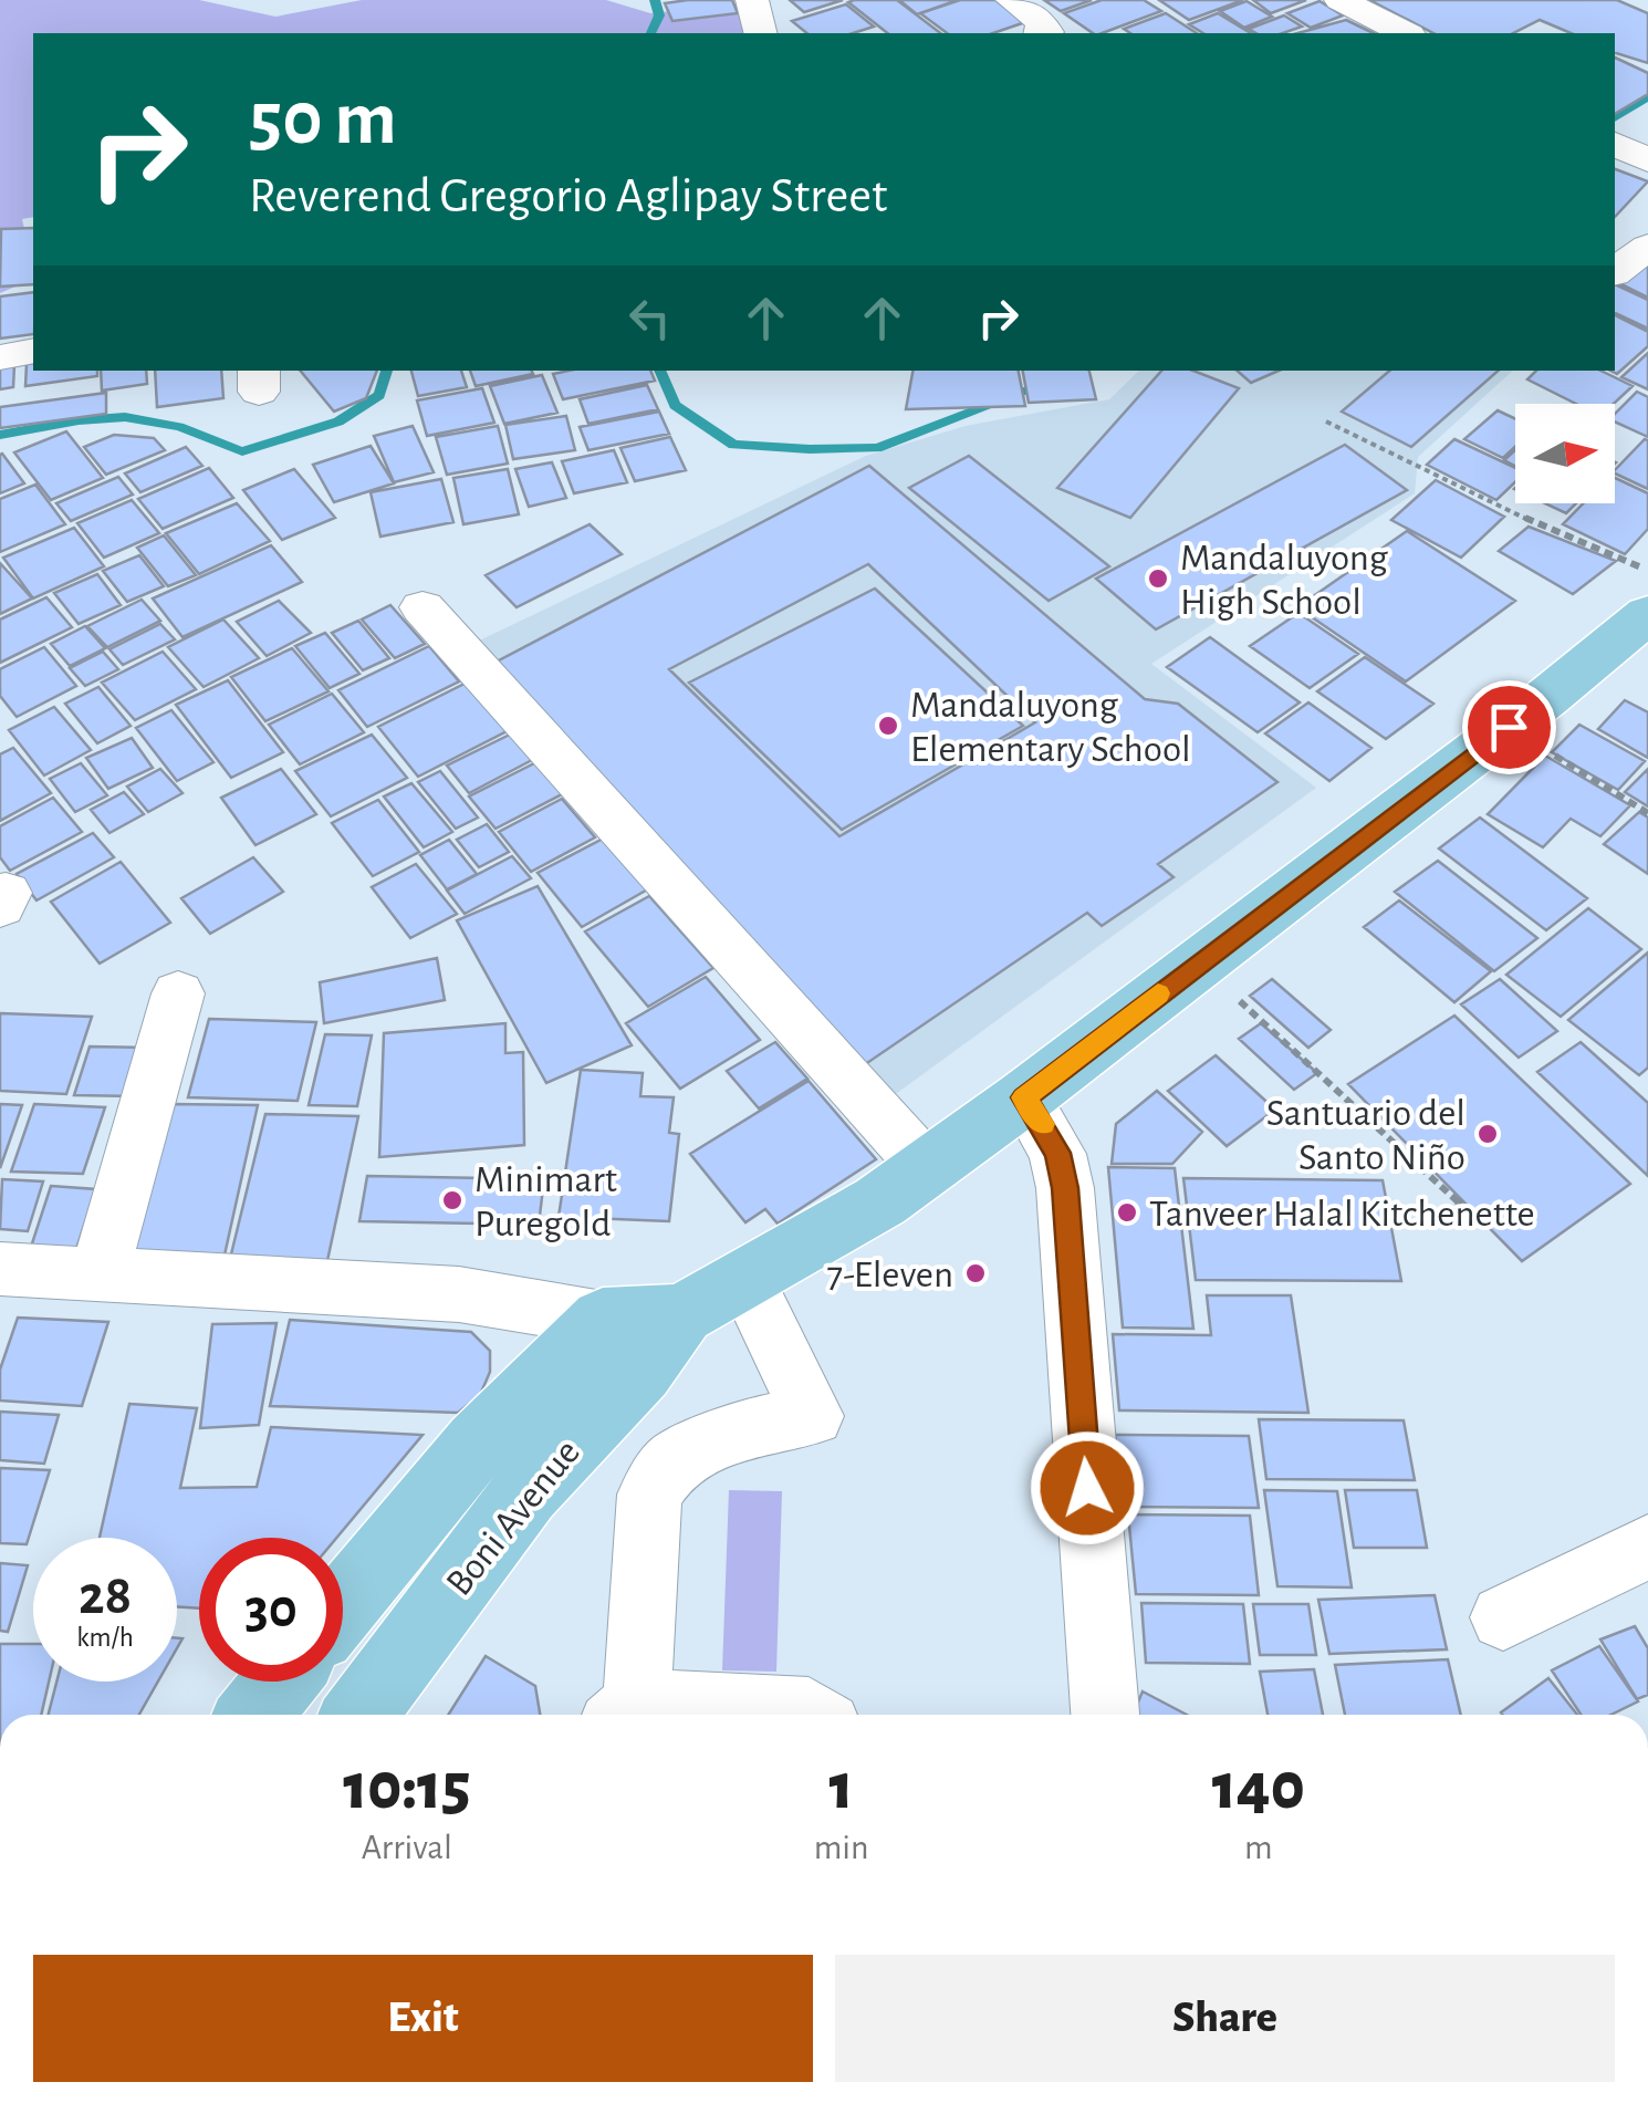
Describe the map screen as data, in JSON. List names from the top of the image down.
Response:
{
  "streets": {
    "main road": ["Boni Avenue"]
  },
  "places": [
    "Mandaluyong High School",
    "Mandaluyong Elementary School",
    "Santuario del Santo Niño",
    "Minimart Puregold",
    "Tanveer Halal Kitchenette",
    "7-Eleven"
  ],
  "north": "right",
  "page": {
    "turn": ["50 m", "Reverend Gregorio Aglipay Street"],
    "speed": "28 km/h",
    "limit": "30",
    "eta": [
      "10:15",
      "Arrival",
      "1",
      "min",
      "140",
      "m"
    ],
    "buttons": ["Exit", "Share"]
  }
}
